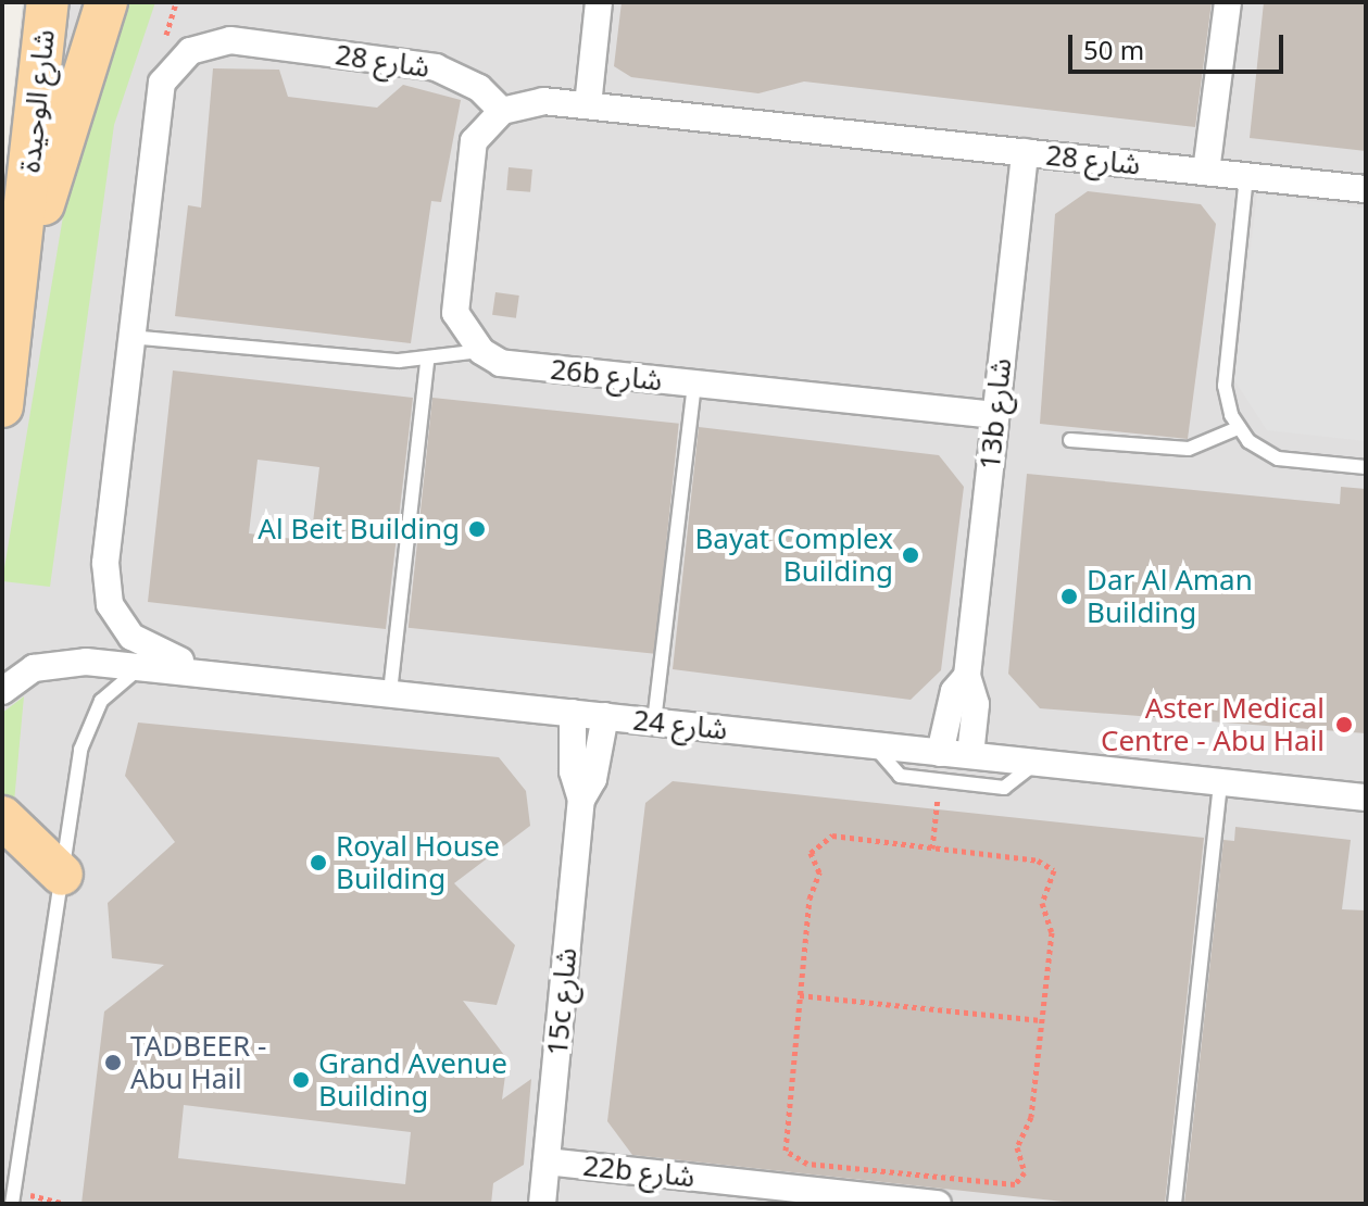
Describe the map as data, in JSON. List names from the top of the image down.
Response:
{
  "streets": {
    "main road": ["شارع الوحيدة"],
    "street": [
      "شارع 28",
      "26b شارع",
      "13b شارع",
      "شارع 24",
      "15c شارع",
      "22b شارع"
    ]
  },
  "crossings": [
    ["شارع 28", "13b شارع"],
    ["شارع 28", "شارع 24"],
    ["26b شارع", "13b شارع"],
    ["13b شارع", "شارع 24"],
    ["شارع 24", "15c شارع"],
    ["15c شارع", "22b شارع"]
  ],
  "places": [
    "Al Beit Building",
    "Bayat Complex Building",
    "Dar Al Aman Building",
    "Aster Medical Centre - Abu Hail",
    "Royal House Building",
    "TADBEER - Abu Hail",
    "Grand Avenue Building"
  ],
  "scale_bar": "50 m"
}
